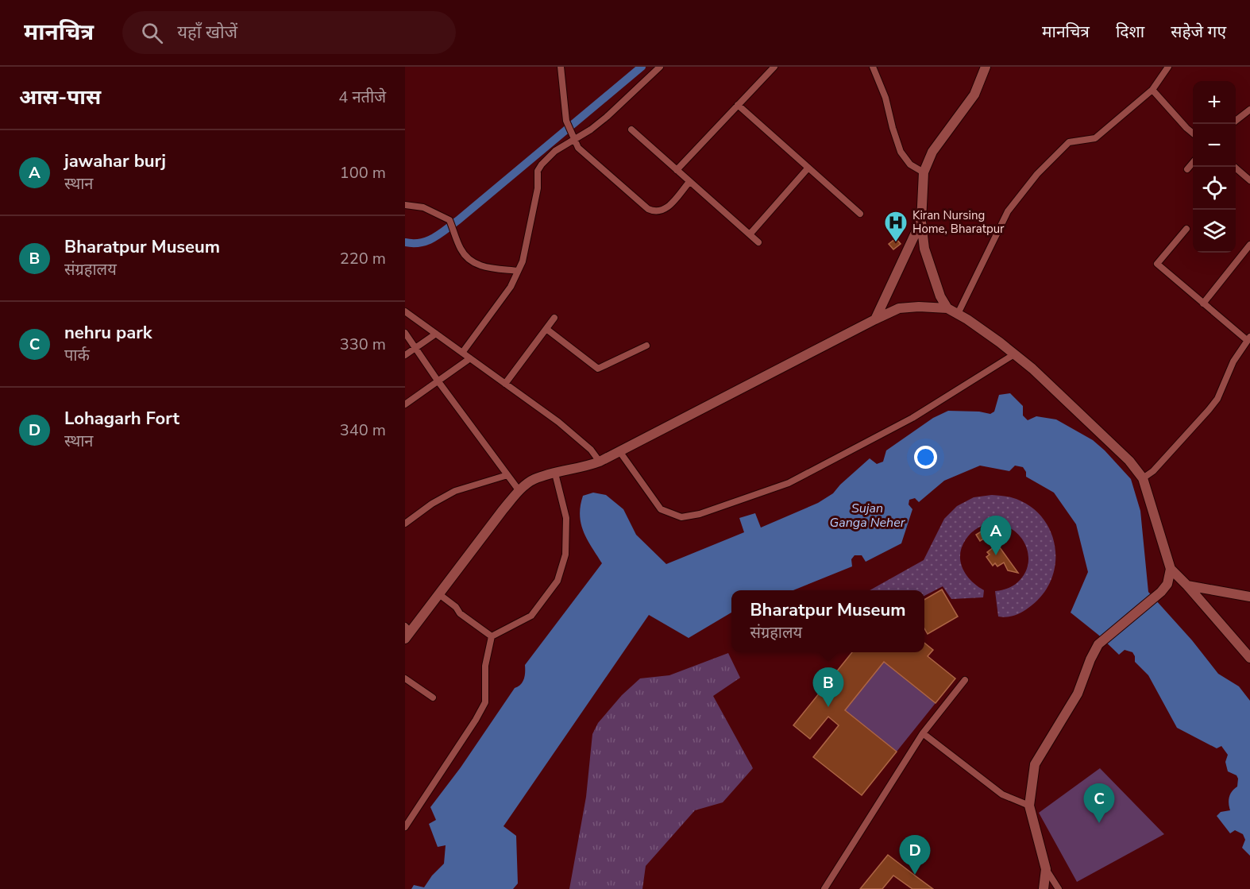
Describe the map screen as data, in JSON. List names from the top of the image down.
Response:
{
  "water": ["Sujan Ganga Neher"],
  "places": {
    "hospital": ["Kiran Nursing Home, Bharatpur"]
  },
  "page": {
    "header": "मानचित्र",
    "search": "यहाँ खोजें",
    "nav": ["मानचित्र", "दिशा", "सहेजे गए"],
    "heading": ["आस-पास", "4 नतीजे"],
    "map_buttons": ["+", "−"],
    "list": [
      {
        "mark": "A",
        "name": "jawahar burj",
        "note": "स्थान",
        "value": "100 m"
      },
      {
        "mark": "B",
        "name": "Bharatpur Museum",
        "note": "संग्रहालय",
        "value": "220 m"
      },
      {
        "mark": "C",
        "name": "nehru park",
        "note": "पार्क",
        "value": "330 m"
      },
      {
        "mark": "D",
        "name": "Lohagarh Fort",
        "note": "स्थान",
        "value": "340 m"
      }
    ],
    "pins": [
      "A",
      "B",
      "C",
      "D"
    ],
    "popup": ["Bharatpur Museum", "संग्रहालय"]
  }
}
